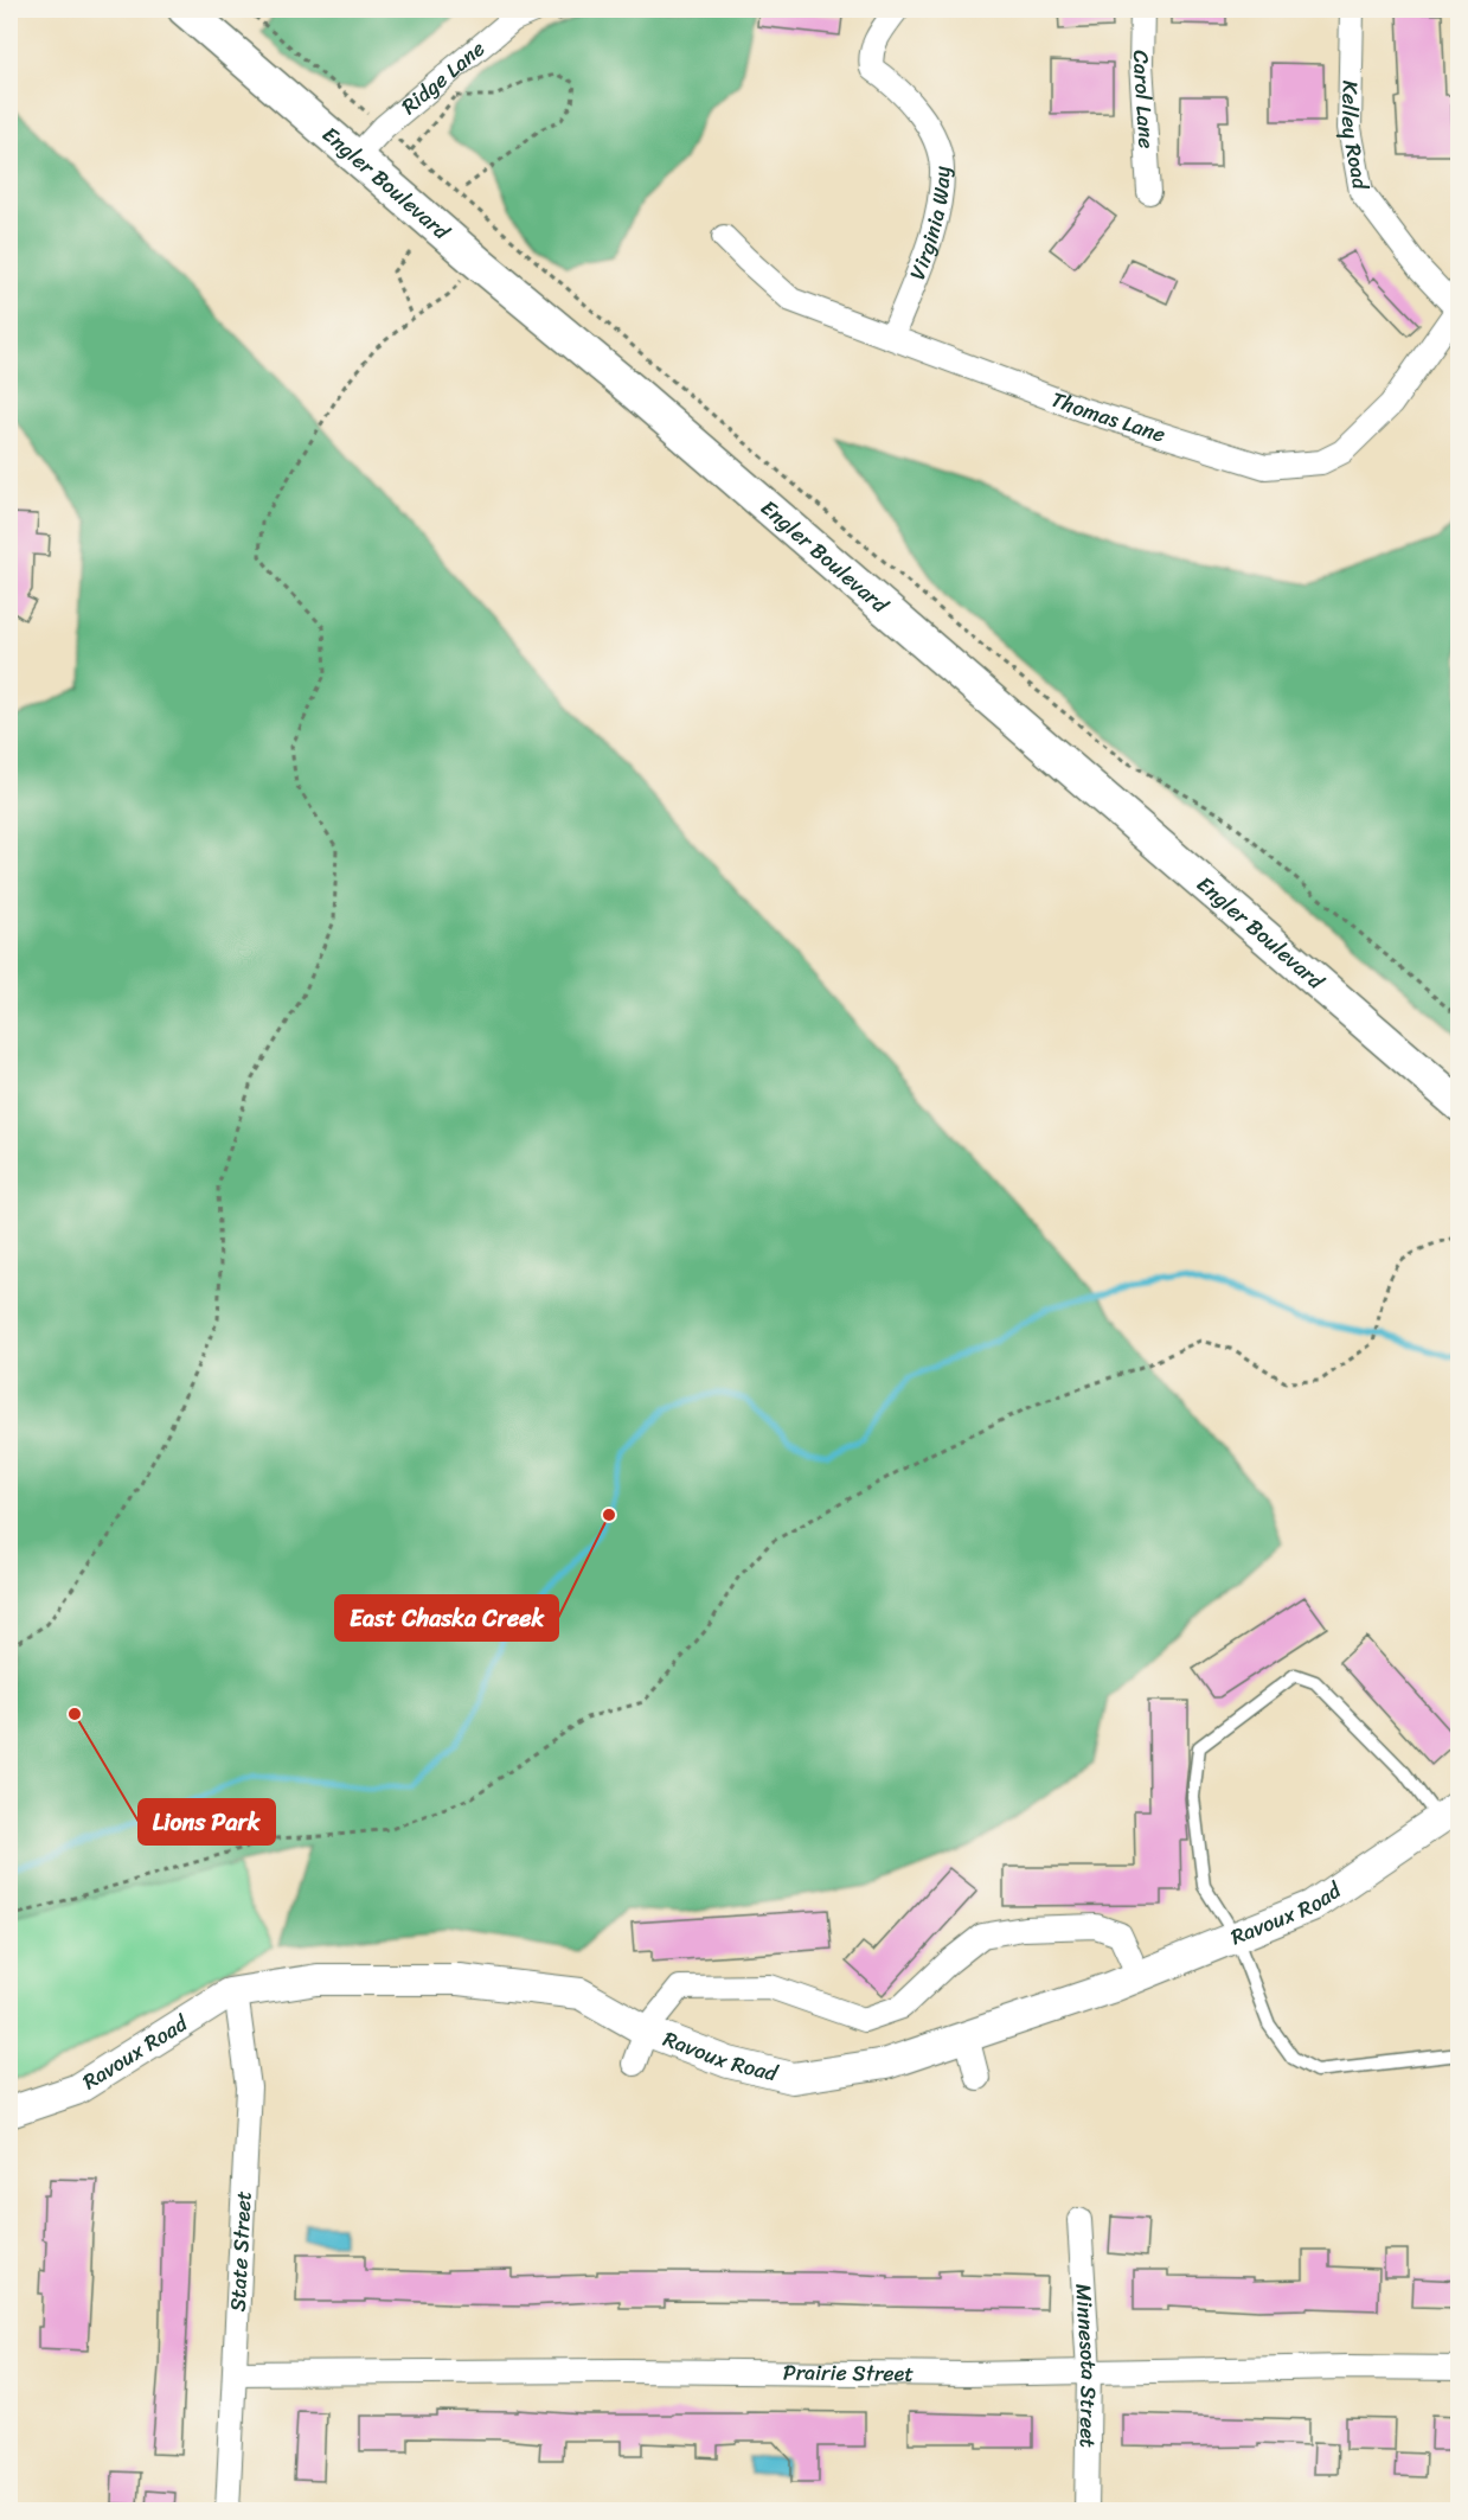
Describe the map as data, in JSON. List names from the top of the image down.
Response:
{
  "streets": {
    "main road": ["Engler Boulevard"],
    "street": [
      "Ridge Lane",
      "Carol Lane",
      "Kelley Road",
      "Virginia Way",
      "Thomas Lane",
      "Ravoux Road",
      "State Street",
      "Minnesota Street",
      "Prairie Street"
    ]
  },
  "crossings": [
    ["Ridge Lane", "Engler Boulevard"],
    ["Kelley Road", "Thomas Lane"],
    ["Virginia Way", "Thomas Lane"],
    ["Ravoux Road", "State Street"],
    ["State Street", "Prairie Street"],
    ["Minnesota Street", "Prairie Street"]
  ],
  "places": ["East Chaska Creek", "Lions Park"]
}
